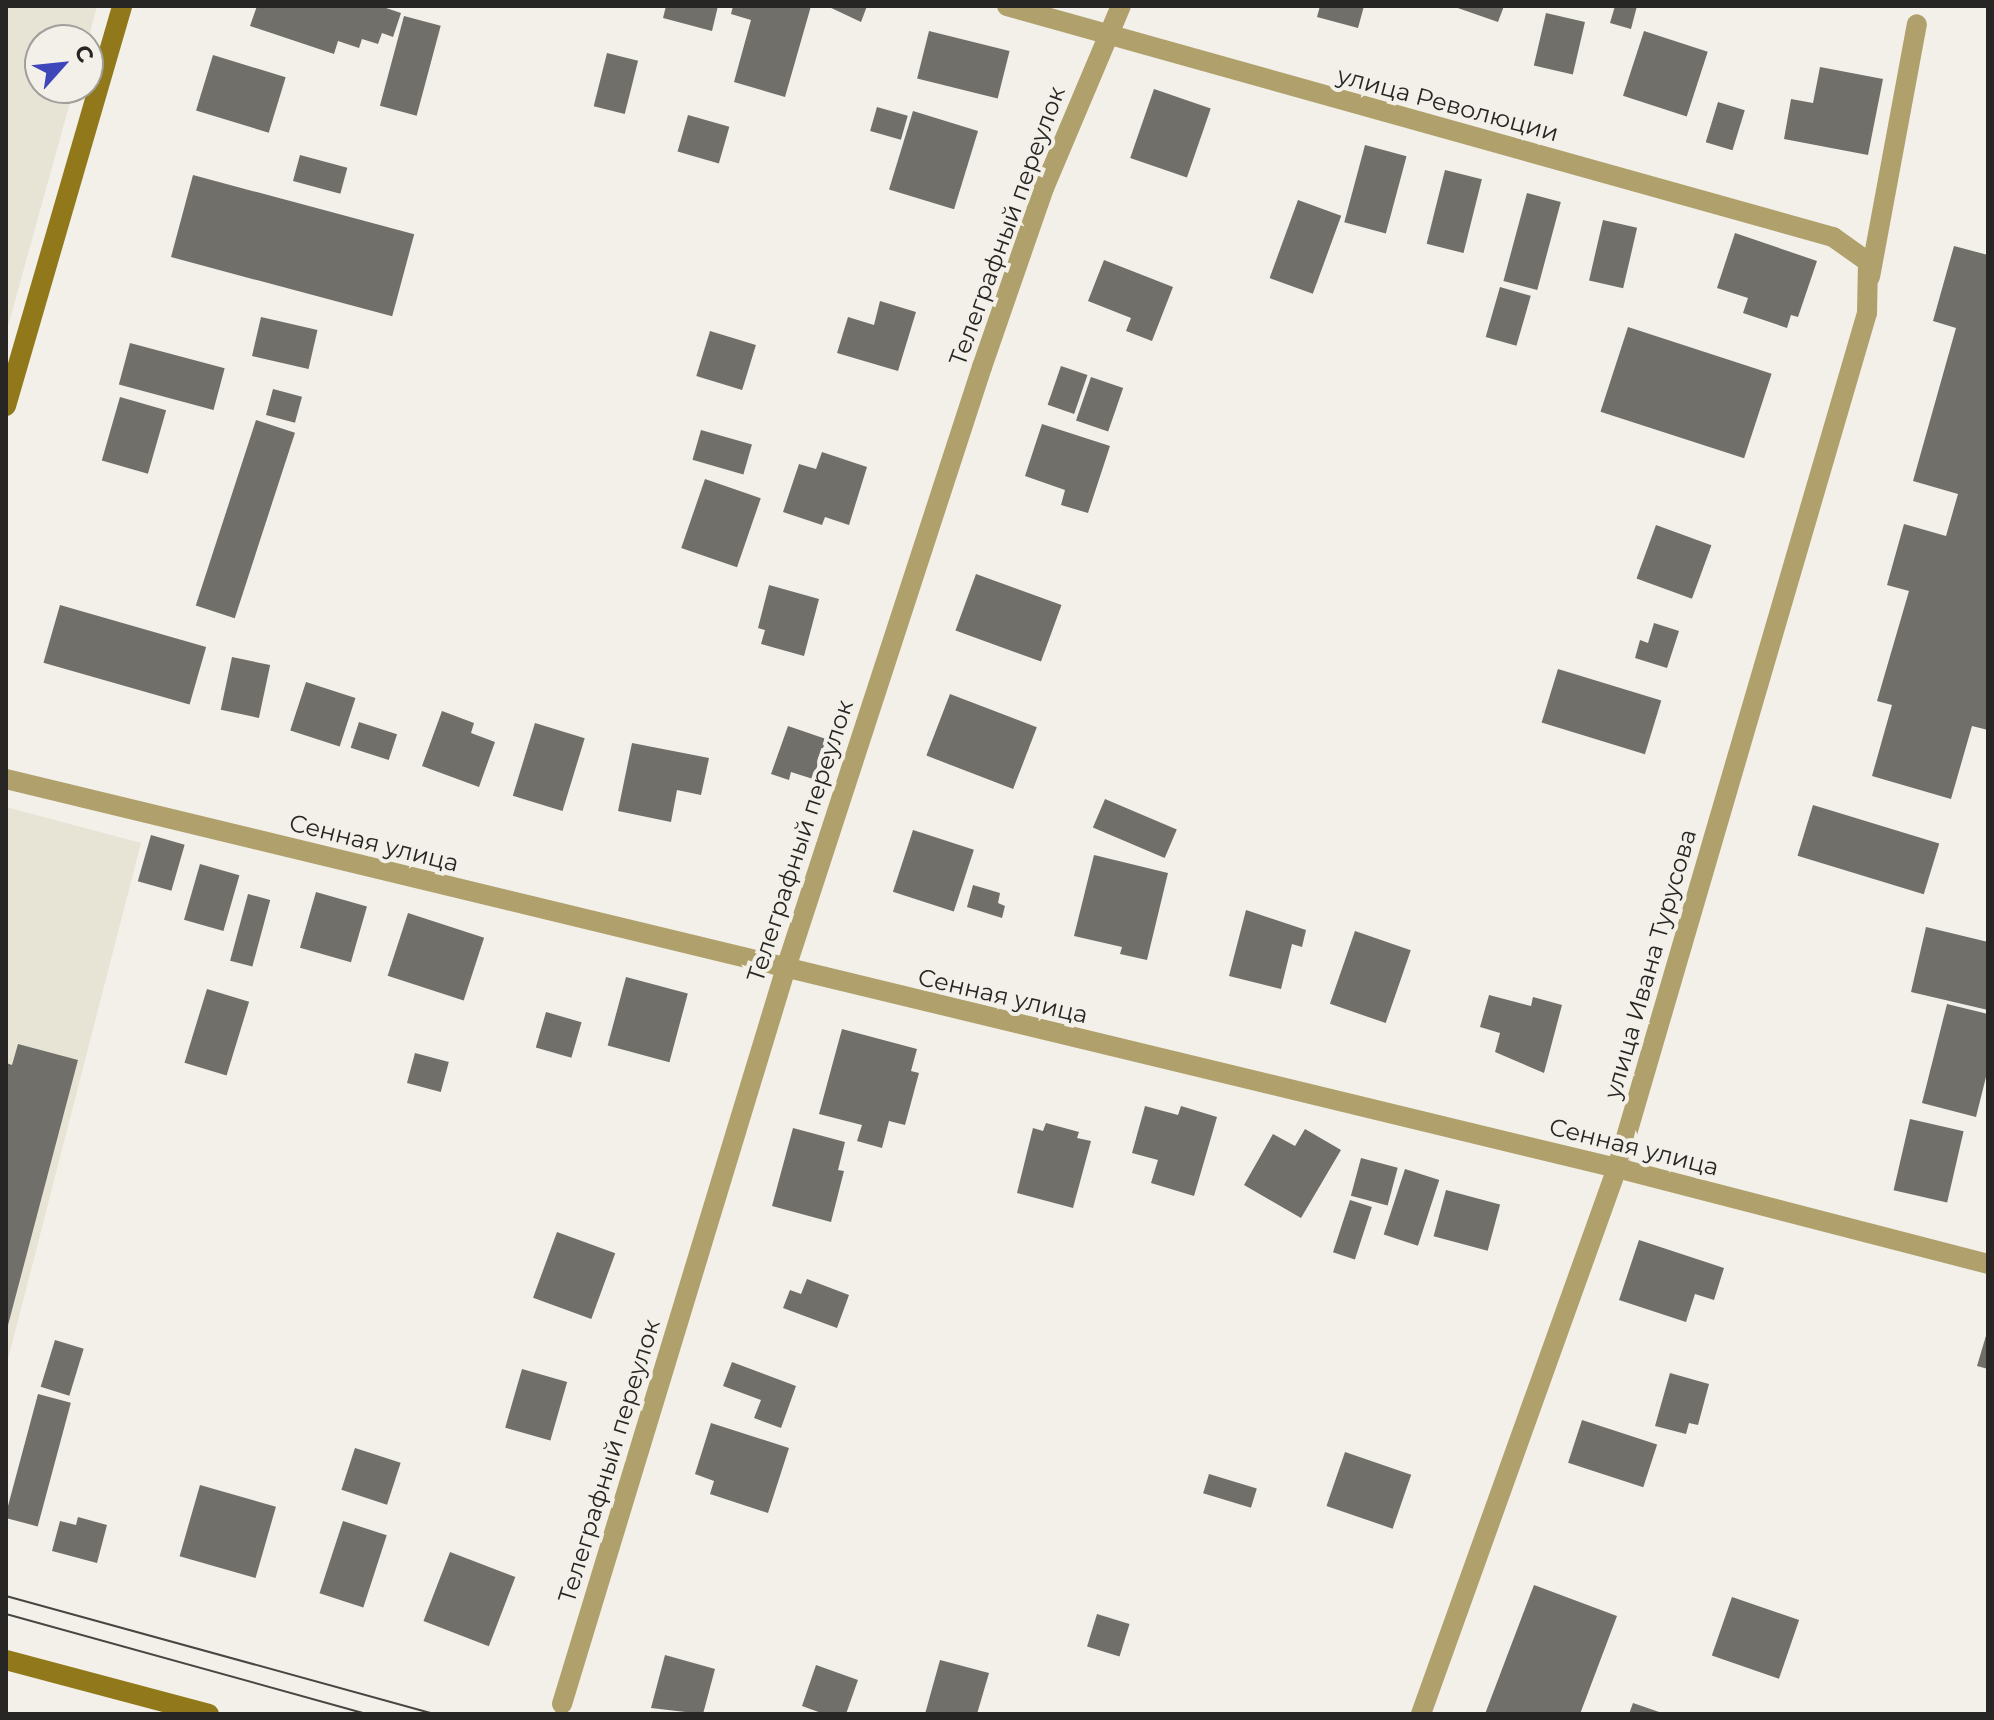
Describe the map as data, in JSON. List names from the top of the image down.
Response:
{
  "streets": {
    "street": [
      "улица Революции",
      "Телеграфный переулок",
      "Сенная улица",
      "улица Ивана Турусова"
    ]
  },
  "crossings": [
    ["улица Революции", "Телеграфный переулок"],
    ["улица Революции", "улица Ивана Турусова"],
    ["Телеграфный переулок", "Сенная улица"],
    ["Сенная улица", "улица Ивана Турусова"]
  ],
  "north": "top right"
}
